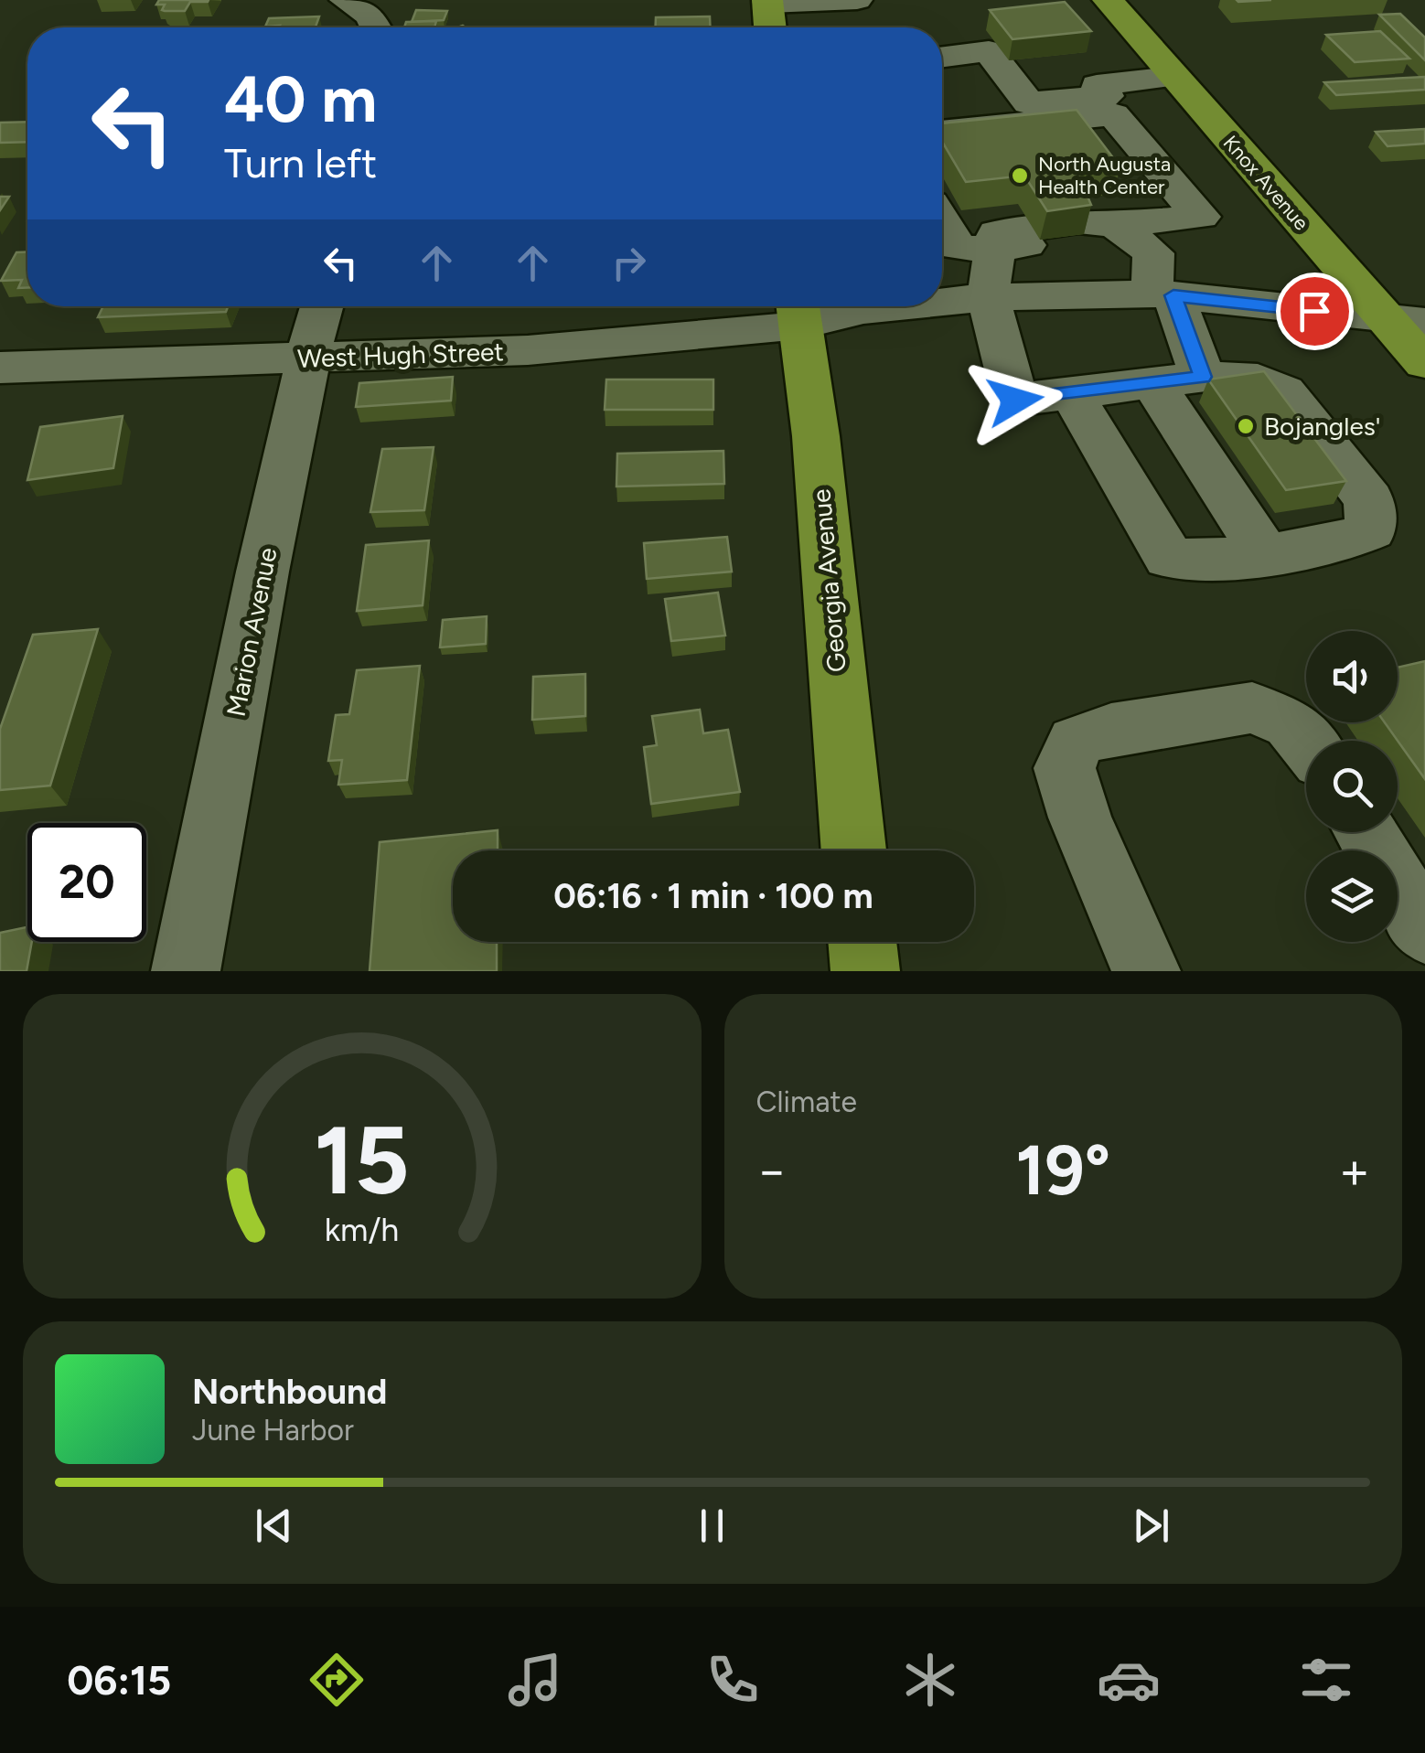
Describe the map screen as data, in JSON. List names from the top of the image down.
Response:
{
  "streets": {
    "main road": ["Knox Avenue", "Georgia Avenue"],
    "street": ["West Hugh Street", "Marion Avenue"]
  },
  "crossings": [
    ["Knox Avenue", "West Hugh Street"],
    ["West Hugh Street", "Georgia Avenue"],
    ["West Hugh Street", "Marion Avenue"]
  ],
  "places": ["North Augusta Health Center", "Bojangles'"],
  "page": {
    "turn": ["40 m", "Turn left"],
    "limit": "20",
    "trip": "06:16 · 1 min · 100 m",
    "tile": "Climate",
    "heat": ["−", "19°", "+"],
    "song": ["Northbound", "June Harbor"],
    "tabs": "06:15",
    "gauge": ["15", "km/h"]
  }
}
